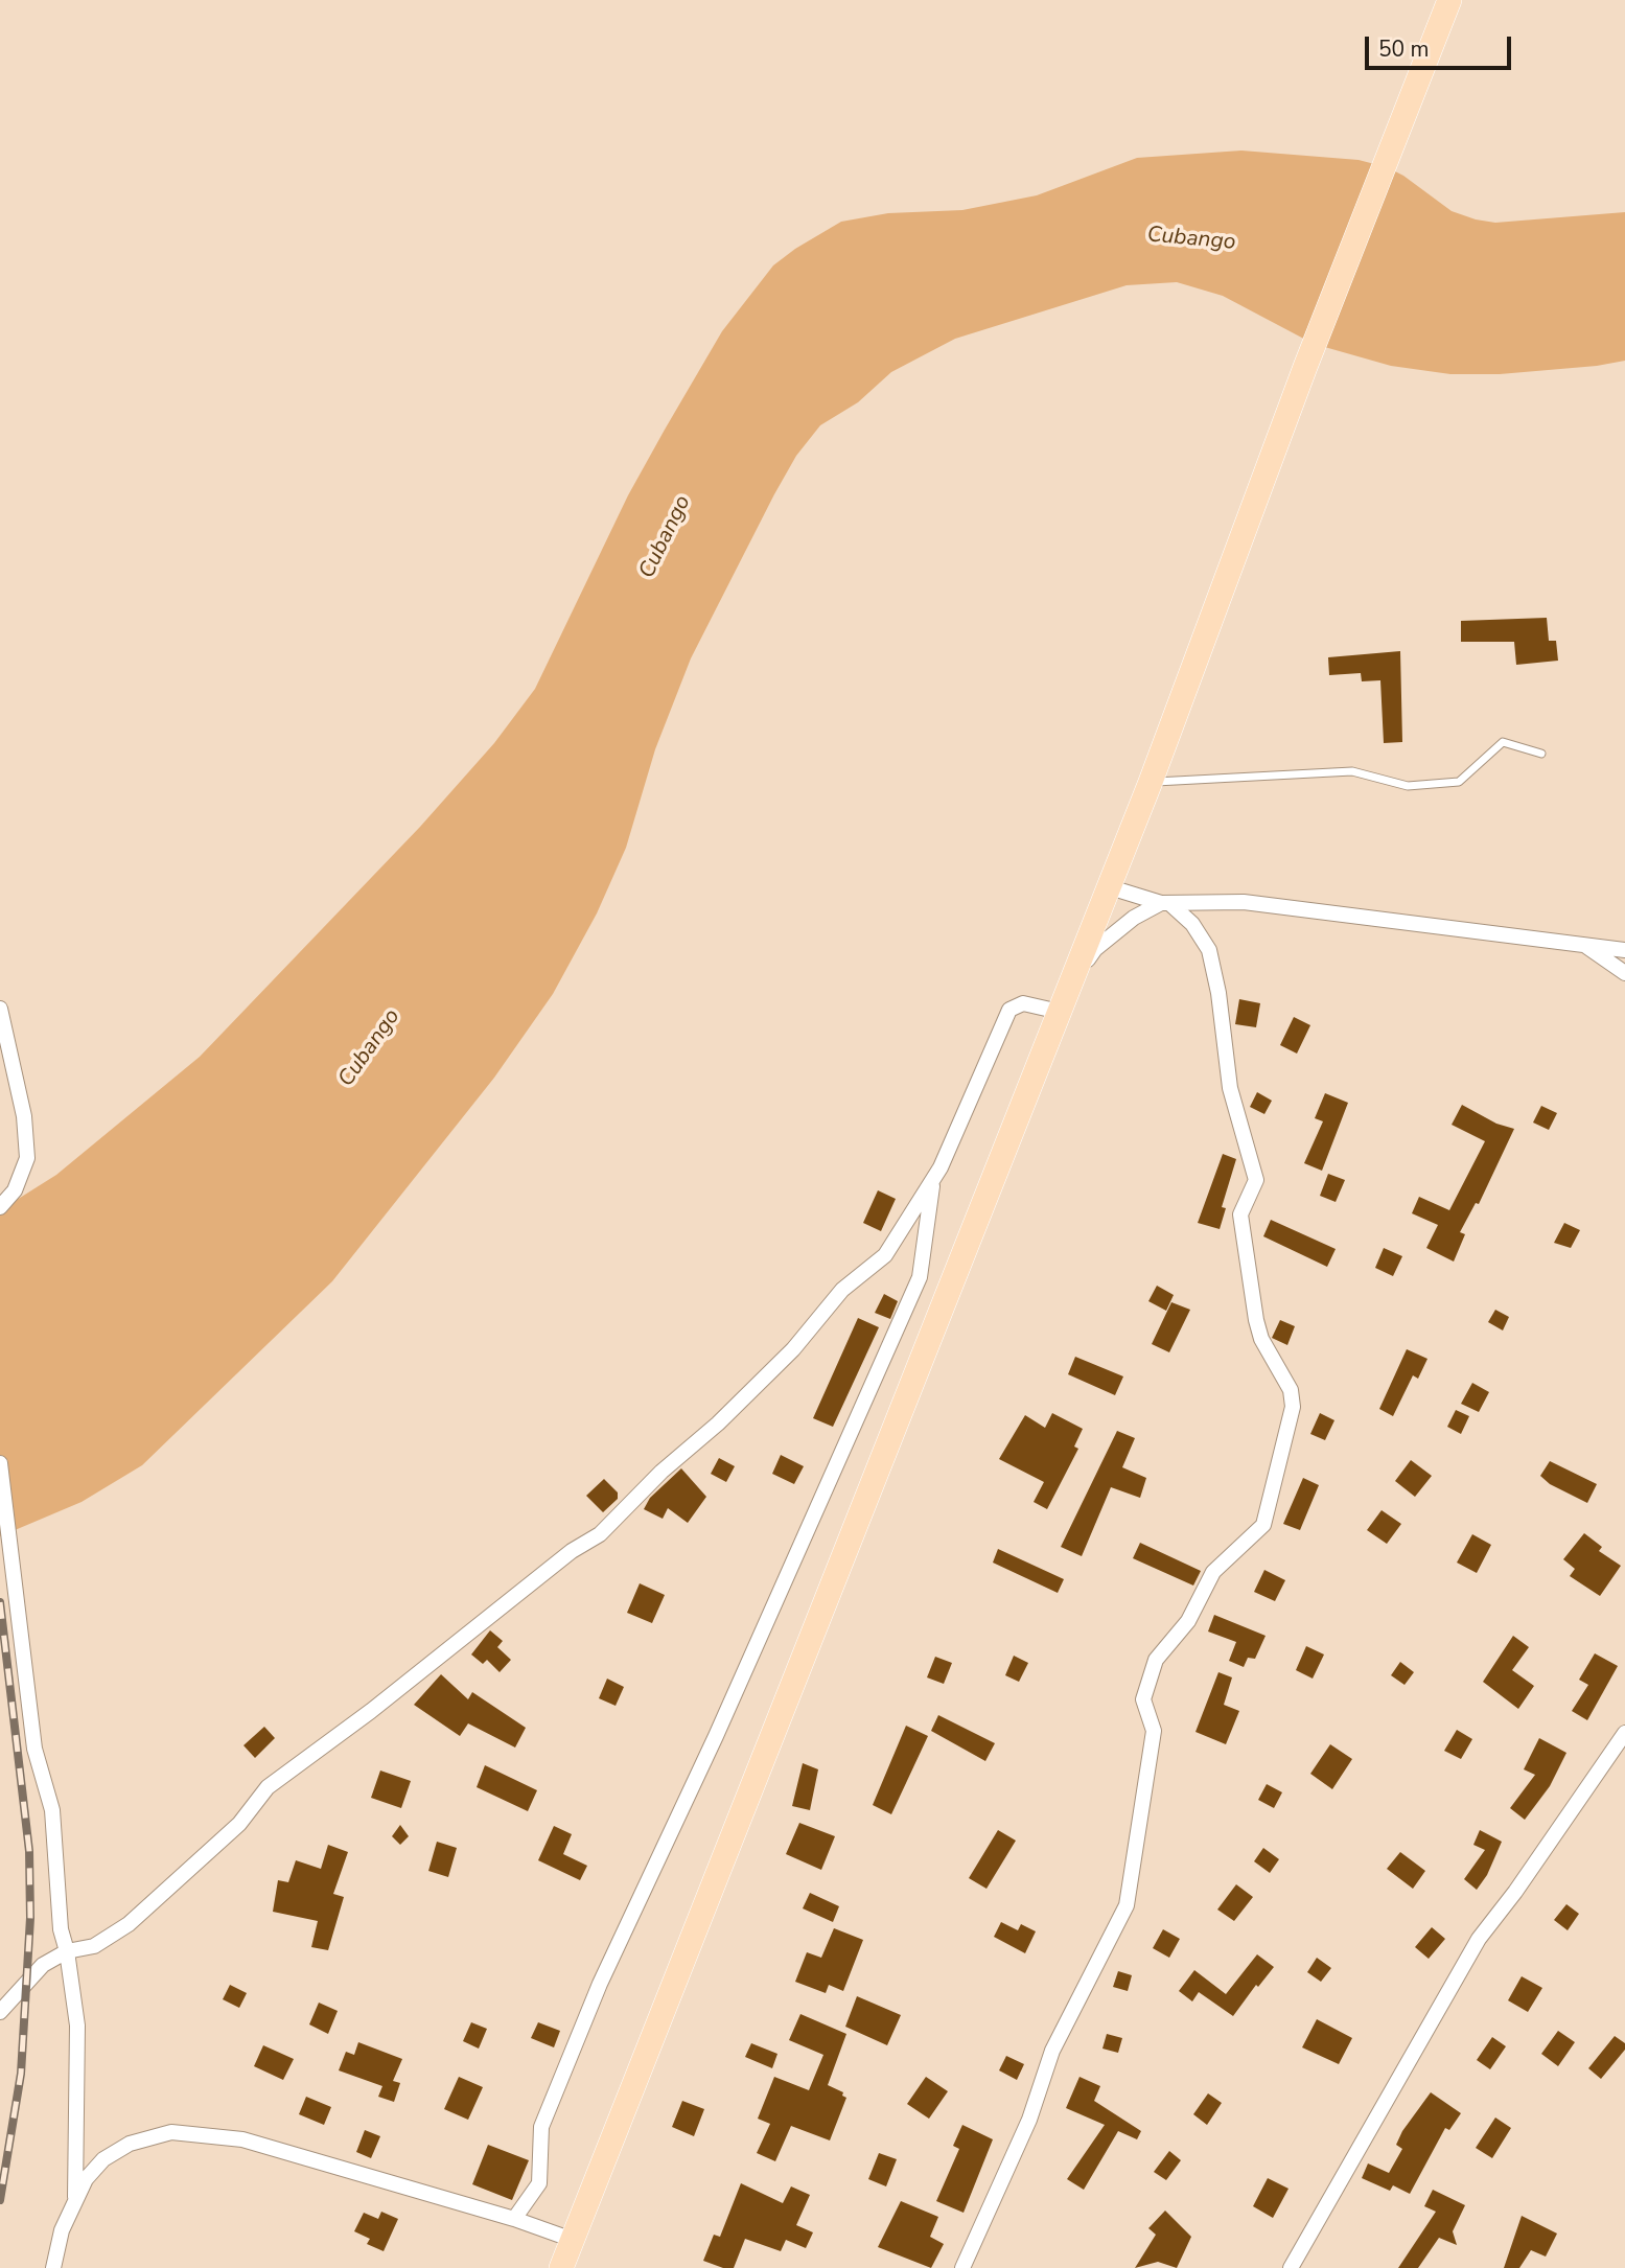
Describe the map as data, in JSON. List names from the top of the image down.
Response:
{
  "water": ["Cubango"],
  "scale_bar": "50 m"
}
